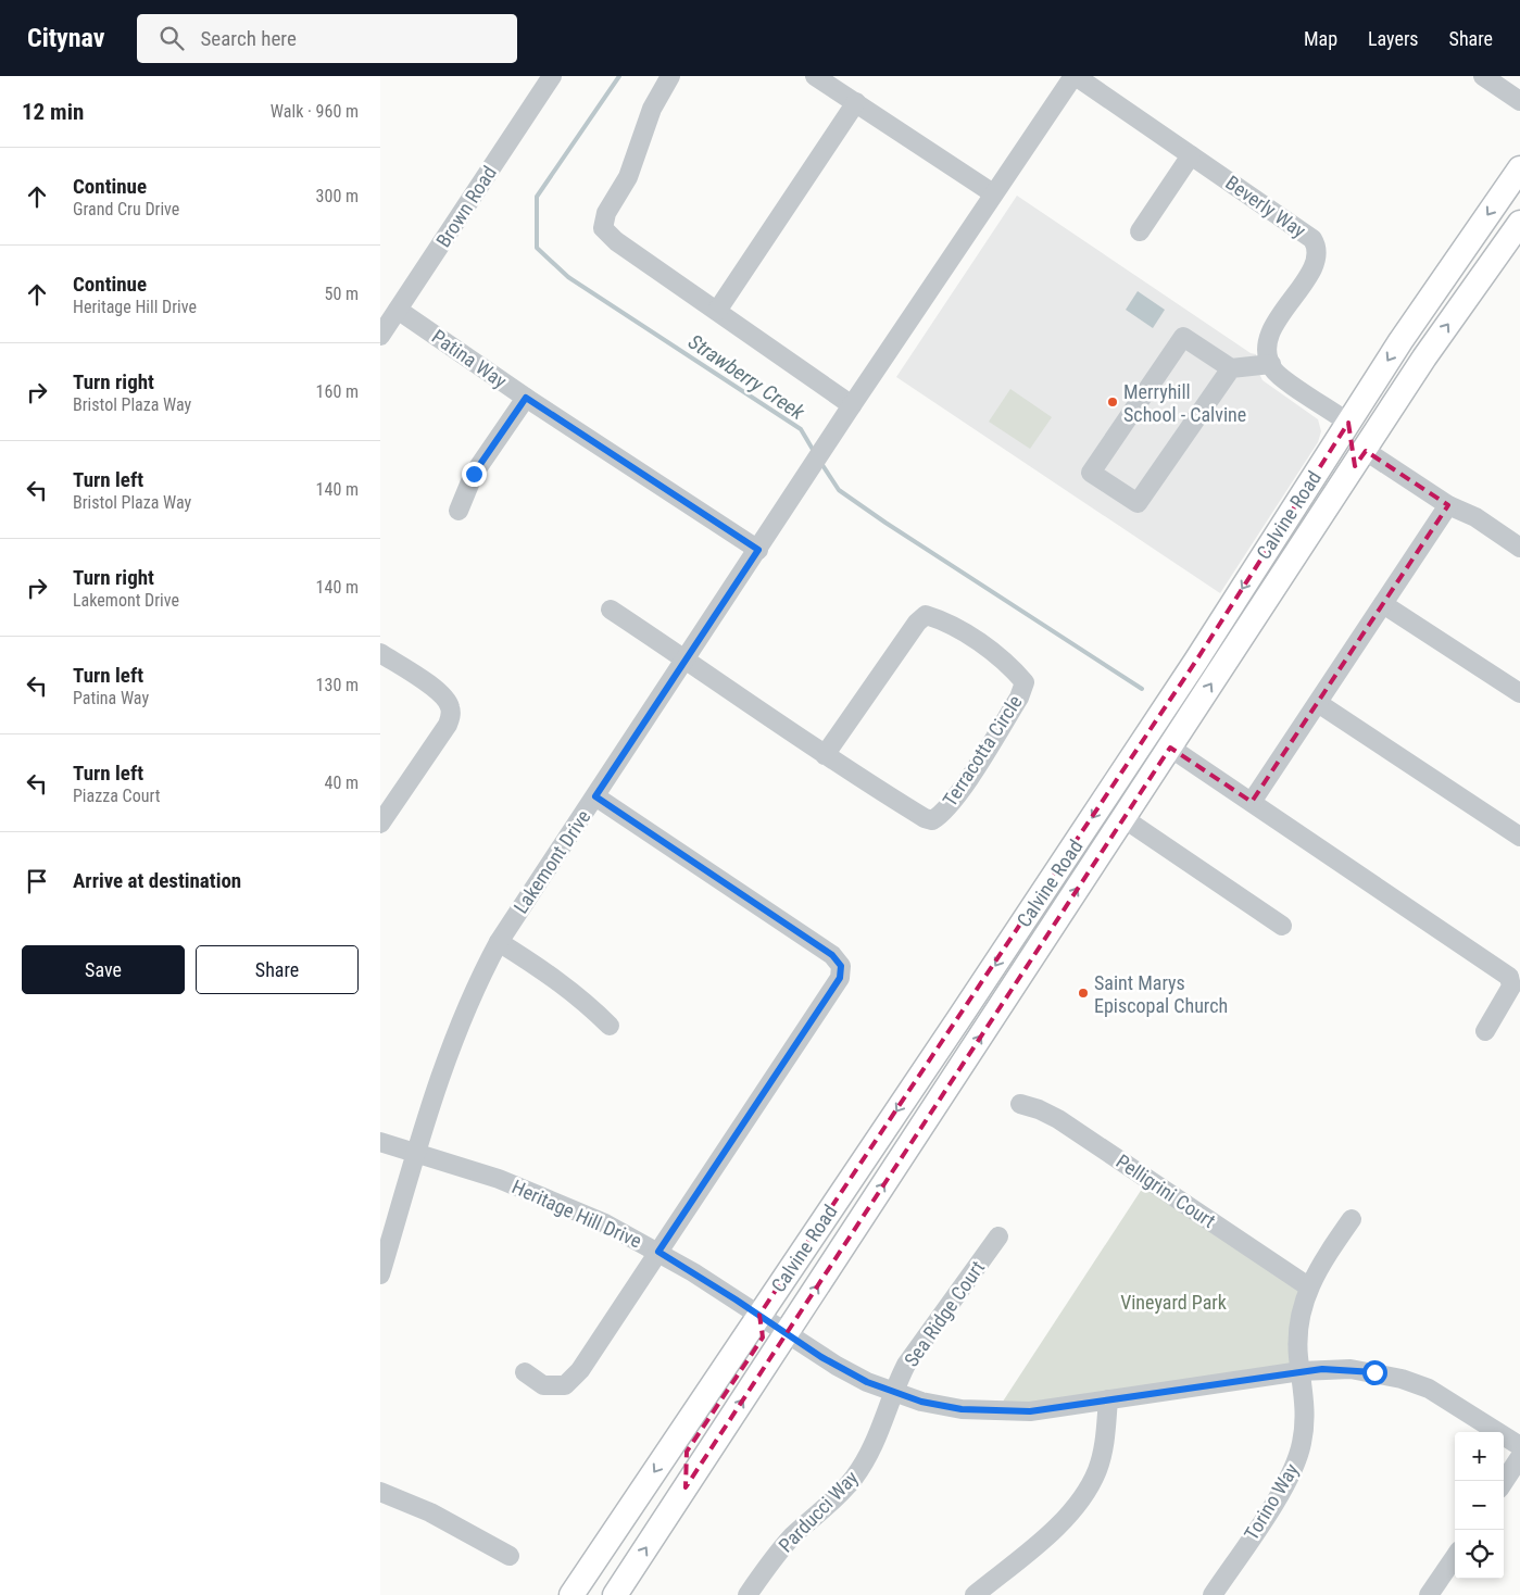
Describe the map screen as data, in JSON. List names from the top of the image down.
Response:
{
  "streets": {
    "main road": ["Calvine Road"],
    "street": [
      "Brown Road",
      "Beverly Way",
      "Patina Way",
      "Terracotta Circle",
      "Lakemont Drive",
      "Pelligrini Court",
      "Heritage Hill Drive",
      "Sea Ridge Court",
      "Torino Way",
      "Parducci Way"
    ]
  },
  "crossings": [
    ["Brown Road", "Patina Way"],
    ["Beverly Way", "Lakemont Drive"],
    ["Patina Way", "Lakemont Drive"],
    ["Calvine Road", "Heritage Hill Drive"],
    ["Terracotta Circle", "Lakemont Drive"],
    ["Lakemont Drive", "Heritage Hill Drive"],
    ["Pelligrini Court", "Torino Way"],
    ["Heritage Hill Drive", "Sea Ridge Court"],
    ["Heritage Hill Drive", "Torino Way"],
    ["Heritage Hill Drive", "Parducci Way"],
    ["Sea Ridge Court", "Parducci Way"]
  ],
  "water": ["Strawberry Creek"],
  "parks": ["Vineyard Park"],
  "places": ["Merryhill School - Calvine", "Saint Marys Episcopal Church"],
  "page": {
    "header": "Citynav",
    "search": "Search here",
    "nav": ["Map", "Layers", "Share"],
    "heading": ["12 min", "Walk · 960 m"],
    "list": [
      ["Continue", "Grand Cru Drive", "300 m"],
      ["Continue", "Heritage Hill Drive", "50 m"],
      ["Turn right", "Bristol Plaza Way", "160 m"],
      ["Turn left", "Bristol Plaza Way", "140 m"],
      ["Turn right", "Lakemont Drive", "140 m"],
      ["Turn left", "Patina Way", "130 m"],
      ["Turn left", "Piazza Court", "40 m"],
      "Arrive at destination"
    ],
    "buttons": ["Save", "Share"],
    "map_buttons": ["+", "−"]
  }
}
